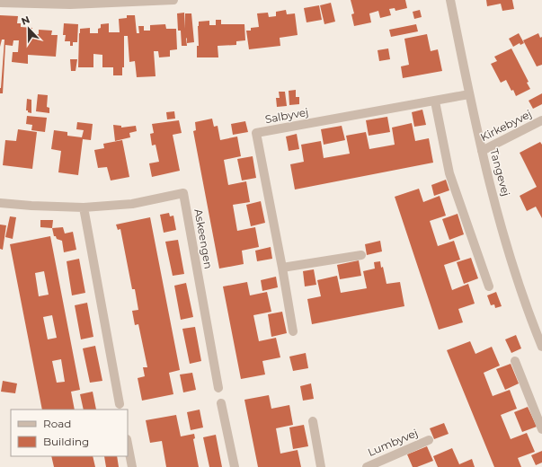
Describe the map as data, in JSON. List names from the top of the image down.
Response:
{
  "streets": {
    "street": [
      "Salbyvej",
      "Kirkebyvej",
      "Tangevej",
      "Askeengen",
      "Lumbyvej"
    ]
  },
  "crossings": [
    ["Salbyvej", "Tangevej"],
    ["Kirkebyvej", "Tangevej"]
  ],
  "legend": ["Road", "Building"],
  "north": "top"
}
